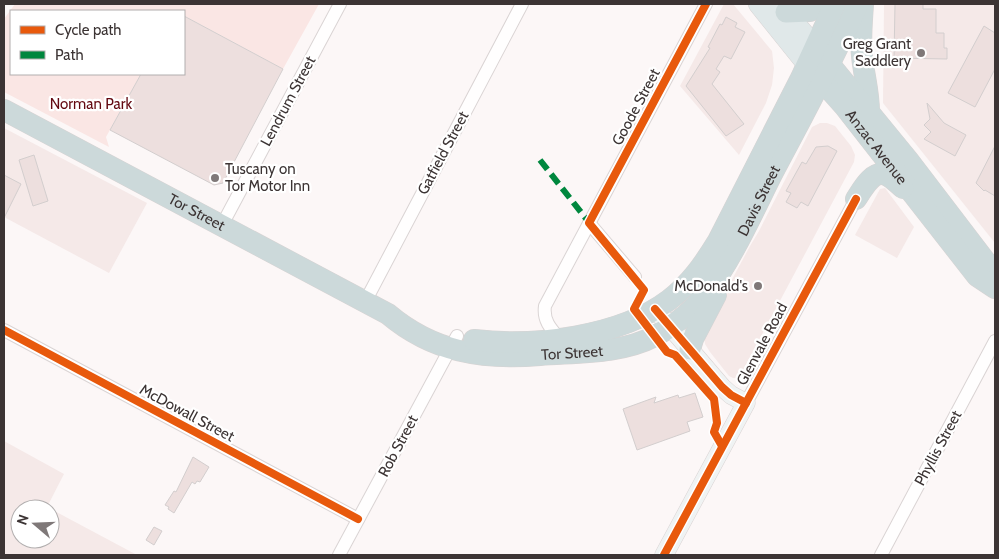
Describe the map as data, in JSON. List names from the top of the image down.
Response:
{
  "streets": {
    "highway": ["Anzac Avenue", "Davis Street", "Tor Street"],
    "street": [
      "Lendrum Street",
      "Goode Street",
      "Gatfield Street",
      "Glenvale Road",
      "McDowall Street",
      "Rob Street",
      "Phyllis Street"
    ]
  },
  "crossings": [
    ["Lendrum Street", "Tor Street"],
    ["Goode Street", "Tor Street"],
    ["Anzac Avenue", "Davis Street"],
    ["Gatfield Street", "Tor Street"],
    ["Davis Street", "Tor Street"],
    ["Tor Street", "Rob Street"],
    ["McDowall Street", "Rob Street"]
  ],
  "parks": ["Norman Park"],
  "places": ["Greg Grant Saddlery", "Tuscany on Tor Motor Inn", "McDonald's"],
  "legend": ["Cycle path", "Path"],
  "north": "left"
}
